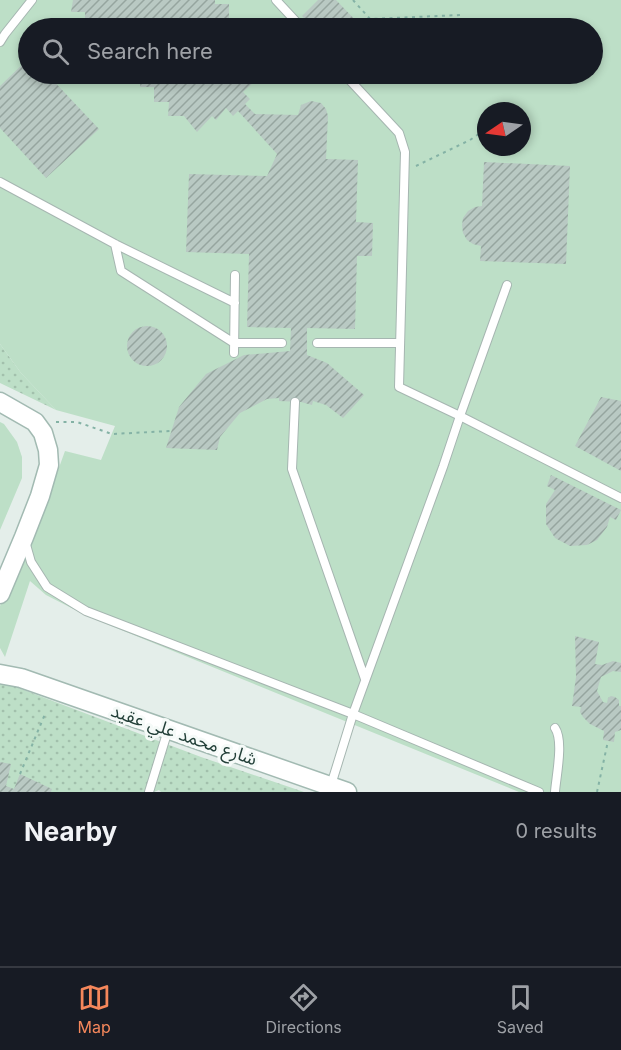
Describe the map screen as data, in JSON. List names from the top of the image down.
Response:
{
  "streets": {
    "street": ["شارع محمد علي عقيد"]
  },
  "north": "left",
  "page": {
    "search": "Search here",
    "heading": ["Nearby", "0 results"],
    "nav": ["Map", "Directions", "Saved"]
  }
}
